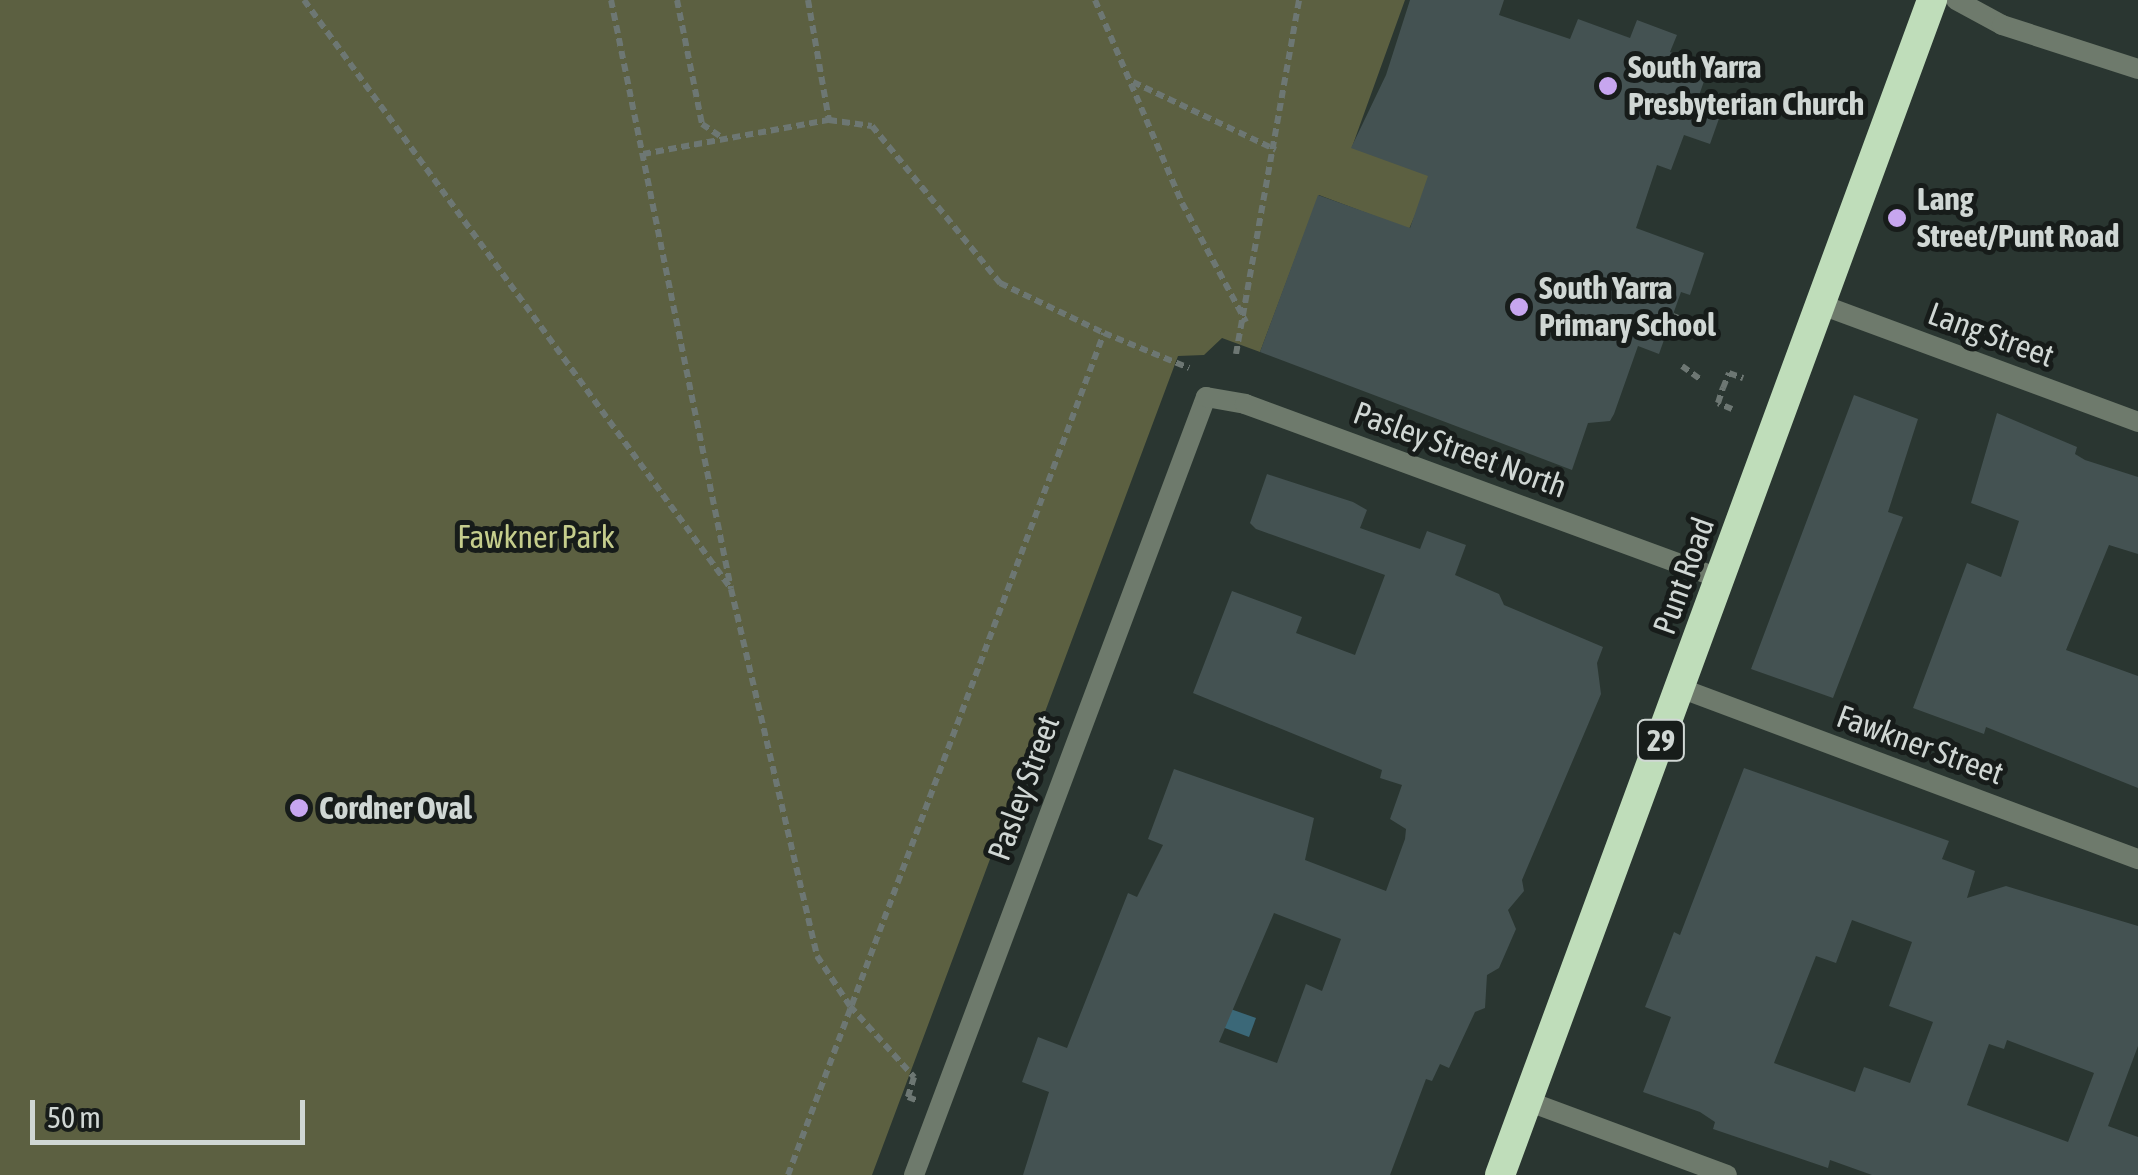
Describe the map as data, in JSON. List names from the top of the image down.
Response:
{
  "streets": {
    "highway": ["Punt Road", "29"],
    "street": [
      "Lang Street",
      "Pasley Street North",
      "Fawkner Street",
      "Pasley Street"
    ]
  },
  "crossings": [
    ["Lang Street", "Punt Road"],
    ["Pasley Street North", "Punt Road"],
    ["Pasley Street North", "Pasley Street"],
    ["Punt Road", "Fawkner Street"]
  ],
  "parks": ["Fawkner Park"],
  "places": [
    "South Yarra Presbyterian Church",
    "Lang Street/Punt Road",
    "South Yarra Primary School",
    "Cordner Oval"
  ],
  "scale_bar": "50 m"
}
